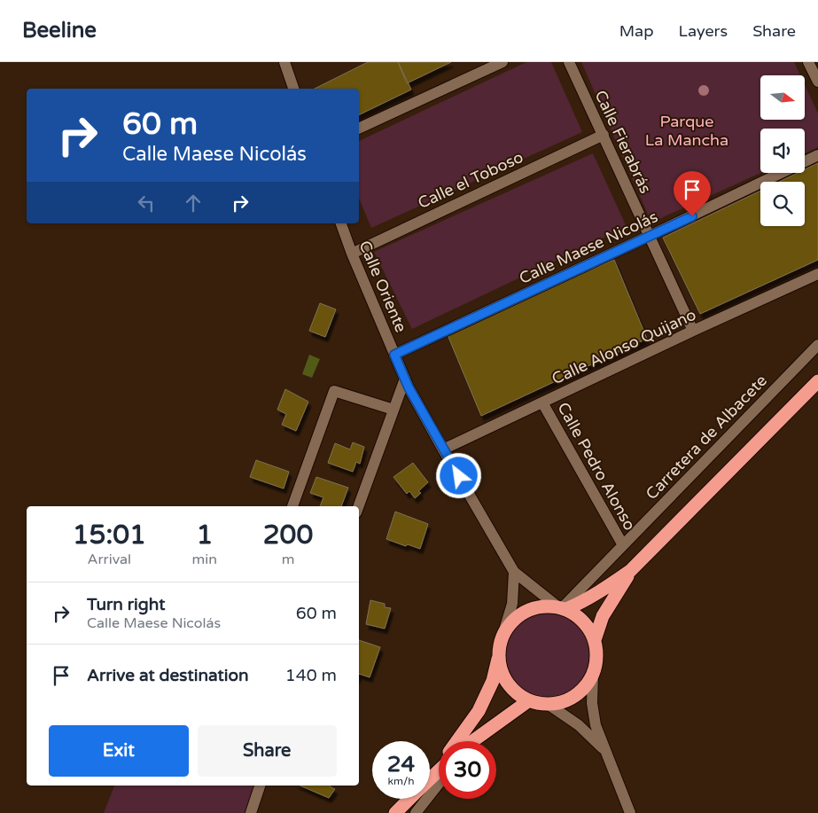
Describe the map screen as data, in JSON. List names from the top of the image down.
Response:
{
  "streets": {
    "street": [
      "Calle Fierabrás",
      "Calle el Toboso",
      "Calle Maese Nicolás",
      "Calle Oriente",
      "Calle Alonso Quijano",
      "Carretera de Albacete",
      "Calle Pedro Alonso"
    ]
  },
  "crossings": [
    ["Calle Fierabrás", "Calle el Toboso"],
    ["Calle Fierabrás", "Calle Maese Nicolás"],
    ["Calle Fierabrás", "Calle Alonso Quijano"],
    ["Calle el Toboso", "Calle Oriente"],
    ["Calle Maese Nicolás", "Calle Oriente"],
    ["Calle Oriente", "Calle Alonso Quijano"],
    ["Calle Alonso Quijano", "Calle Pedro Alonso"],
    ["Carretera de Albacete", "Calle Pedro Alonso"]
  ],
  "parks": ["Parque La Mancha"],
  "north": "right",
  "page": {
    "header": "Beeline",
    "nav": ["Map", "Layers", "Share"],
    "turn": ["60 m", "Calle Maese Nicolás"],
    "eta": [
      "15:01",
      "Arrival",
      "1",
      "min",
      "200",
      "m"
    ],
    "list": [
      {
        "name": "Turn right",
        "note": "Calle Maese Nicolás",
        "value": "60 m"
      },
      {
        "name": "Arrive at destination",
        "value": "140 m"
      }
    ],
    "buttons": ["Exit", "Share"],
    "speed": "24 km/h",
    "limit": "30"
  }
}
